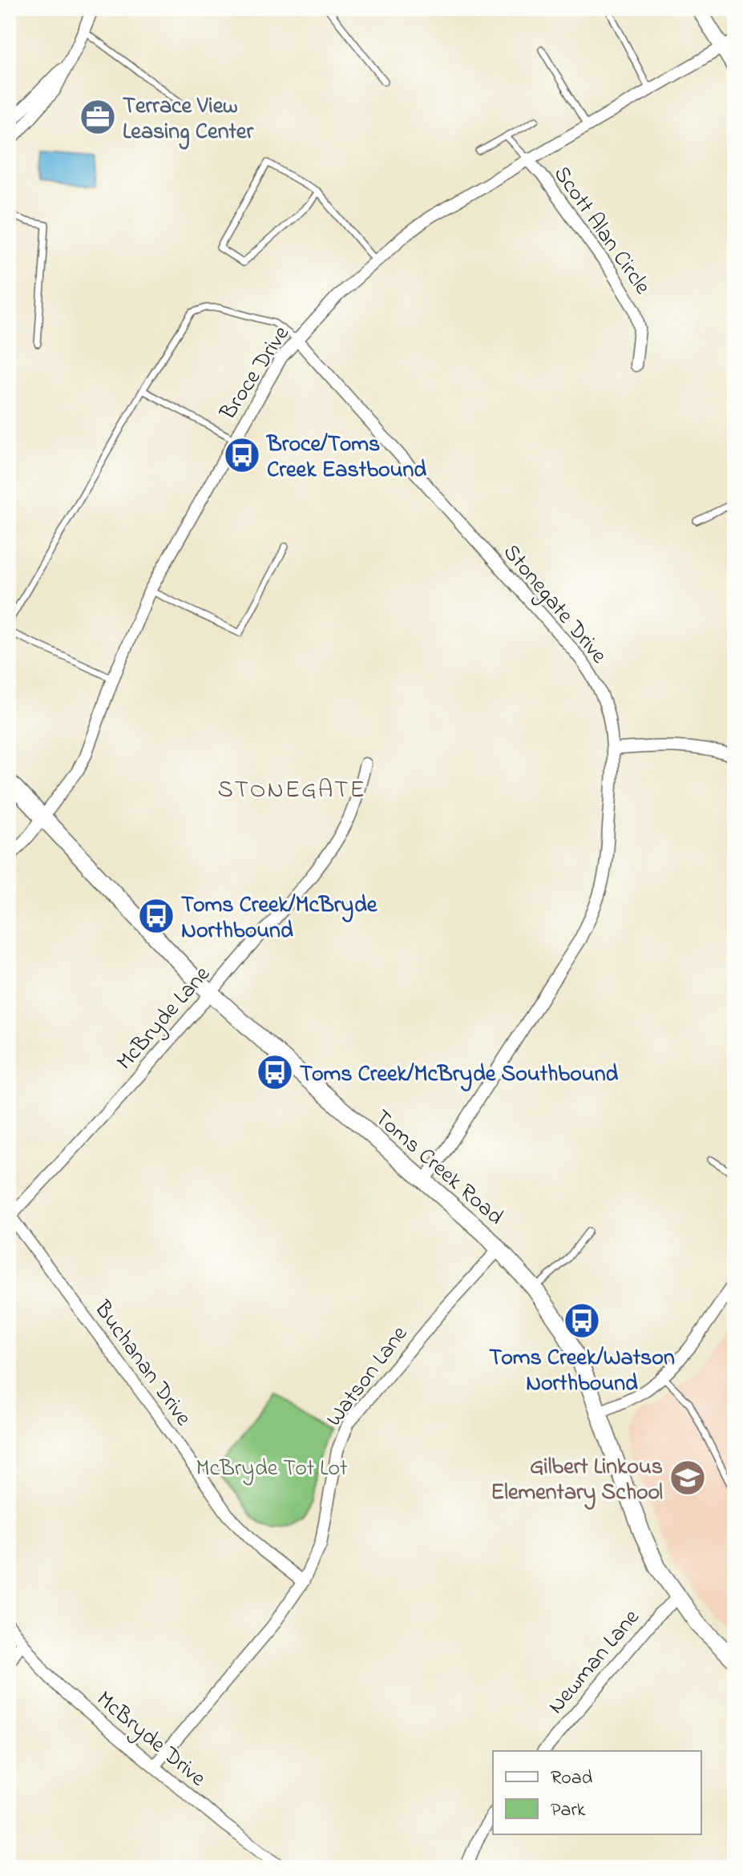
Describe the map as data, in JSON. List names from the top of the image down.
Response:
{
  "streets": {
    "main road": ["Toms Creek Road"],
    "street": [
      "Scott Alan Circle",
      "Broce Drive",
      "Stonegate Drive",
      "McBryde Lane",
      "Buchanan Drive",
      "Watson Lane",
      "Newman Lane",
      "McBryde Drive"
    ]
  },
  "crossings": [
    ["Scott Alan Circle", "Broce Drive"],
    ["Broce Drive", "Stonegate Drive"],
    ["Broce Drive", "Toms Creek Road"],
    ["Stonegate Drive", "Toms Creek Road"],
    ["McBryde Lane", "Toms Creek Road"],
    ["McBryde Lane", "Buchanan Drive"],
    ["Toms Creek Road", "Watson Lane"],
    ["Toms Creek Road", "Newman Lane"],
    ["Buchanan Drive", "Watson Lane"],
    ["Watson Lane", "McBryde Drive"]
  ],
  "districts": ["STONEGATE"],
  "parks": ["McBryde Tot Lot"],
  "places": {
    "office": ["Terrace View Leasing Center"],
    "bus stop": [
      "Broce/Toms Creek Eastbound",
      "Toms Creek/McBryde Northbound",
      "Toms Creek/McBryde Southbound",
      "Toms Creek/Watson Northbound"
    ],
    "school or university": ["Gilbert Linkous Elementary School"]
  },
  "legend": ["Road", "Park"]
}
